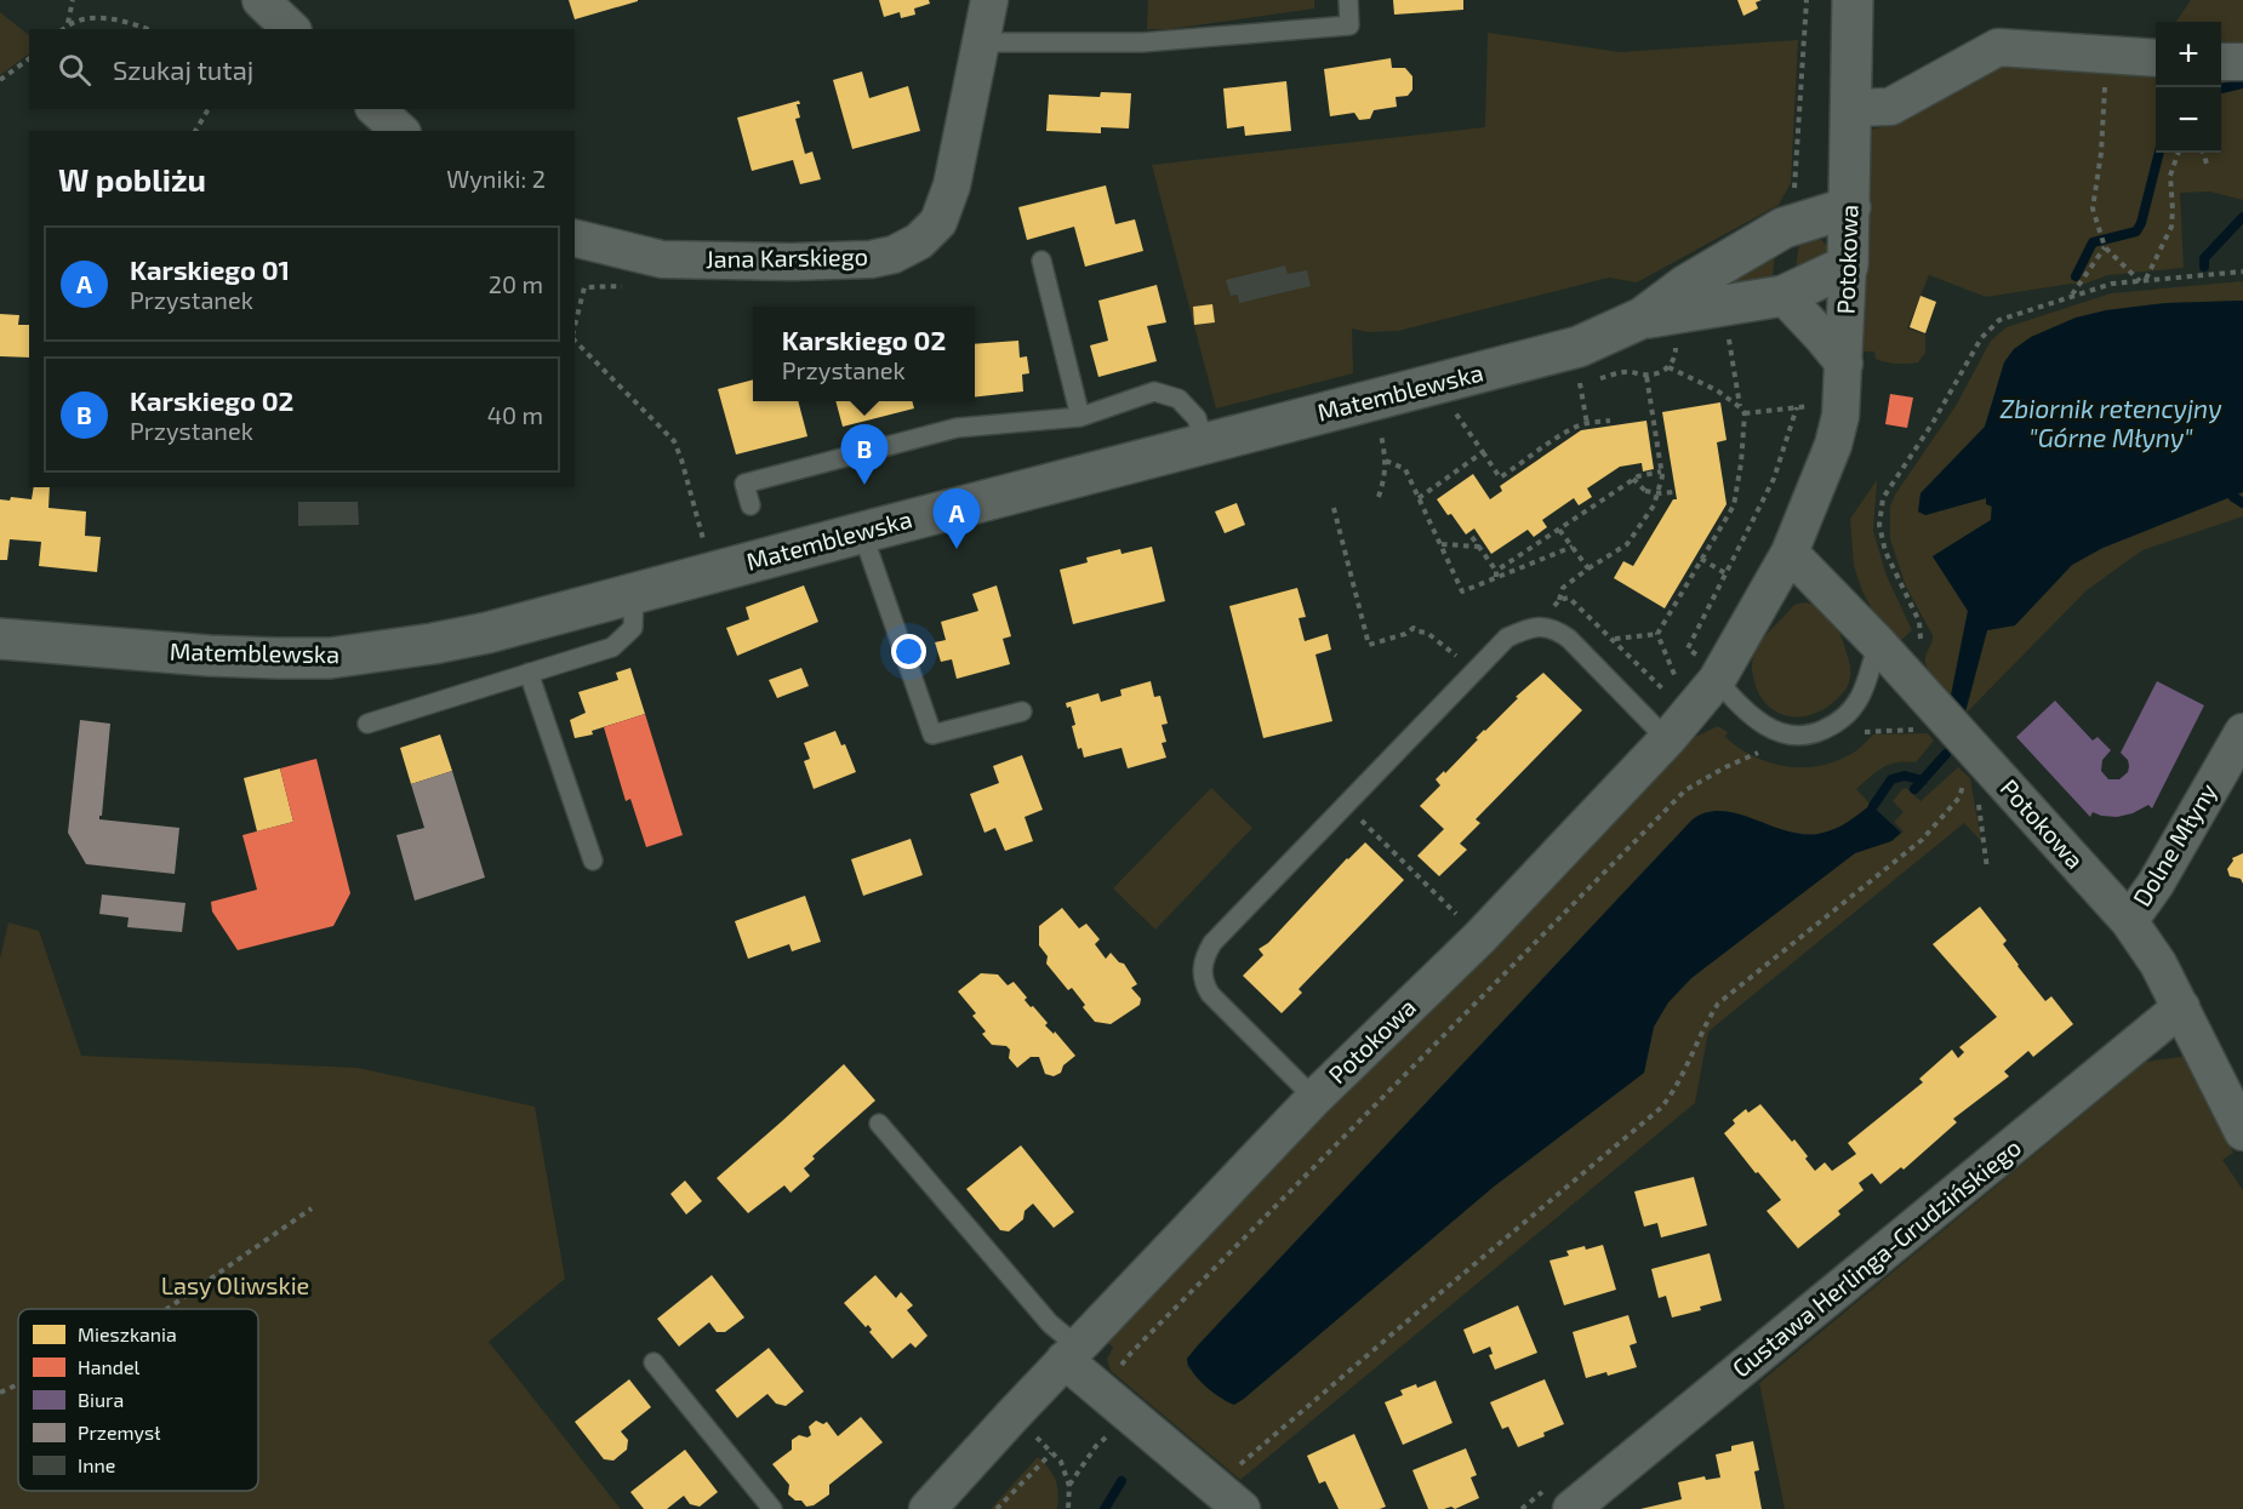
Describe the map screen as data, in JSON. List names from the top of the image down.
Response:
{
  "streets": {
    "street": [
      "Jana Karskiego",
      "Potokowa",
      "Matemblewska",
      "Dolne Młyny",
      "Gustawa Herlinga-Grudzińskiego"
    ]
  },
  "crossings": [
    ["Potokowa", "Matemblewska"],
    ["Potokowa", "Dolne Młyny"],
    ["Potokowa", "Gustawa Herlinga-Grudzińskiego"]
  ],
  "water": ["Zbiornik retencyjny \"Górne Młyny\""],
  "parks": ["Lasy Oliwskie"],
  "legend": [
    "Mieszkania",
    "Handel",
    "Biura",
    "Przemysł",
    "Inne"
  ],
  "page": {
    "map_buttons": ["+", "−"],
    "search": "Szukaj tutaj",
    "heading": ["W pobliżu", "Wyniki: 2"],
    "list": [
      {
        "mark": "A",
        "name": "Karskiego 01",
        "note": "Przystanek",
        "value": "20 m"
      },
      {
        "mark": "B",
        "name": "Karskiego 02",
        "note": "Przystanek",
        "value": "40 m"
      }
    ],
    "popup": ["Karskiego 02", "Przystanek"],
    "pins": ["B", "A"]
  }
}
